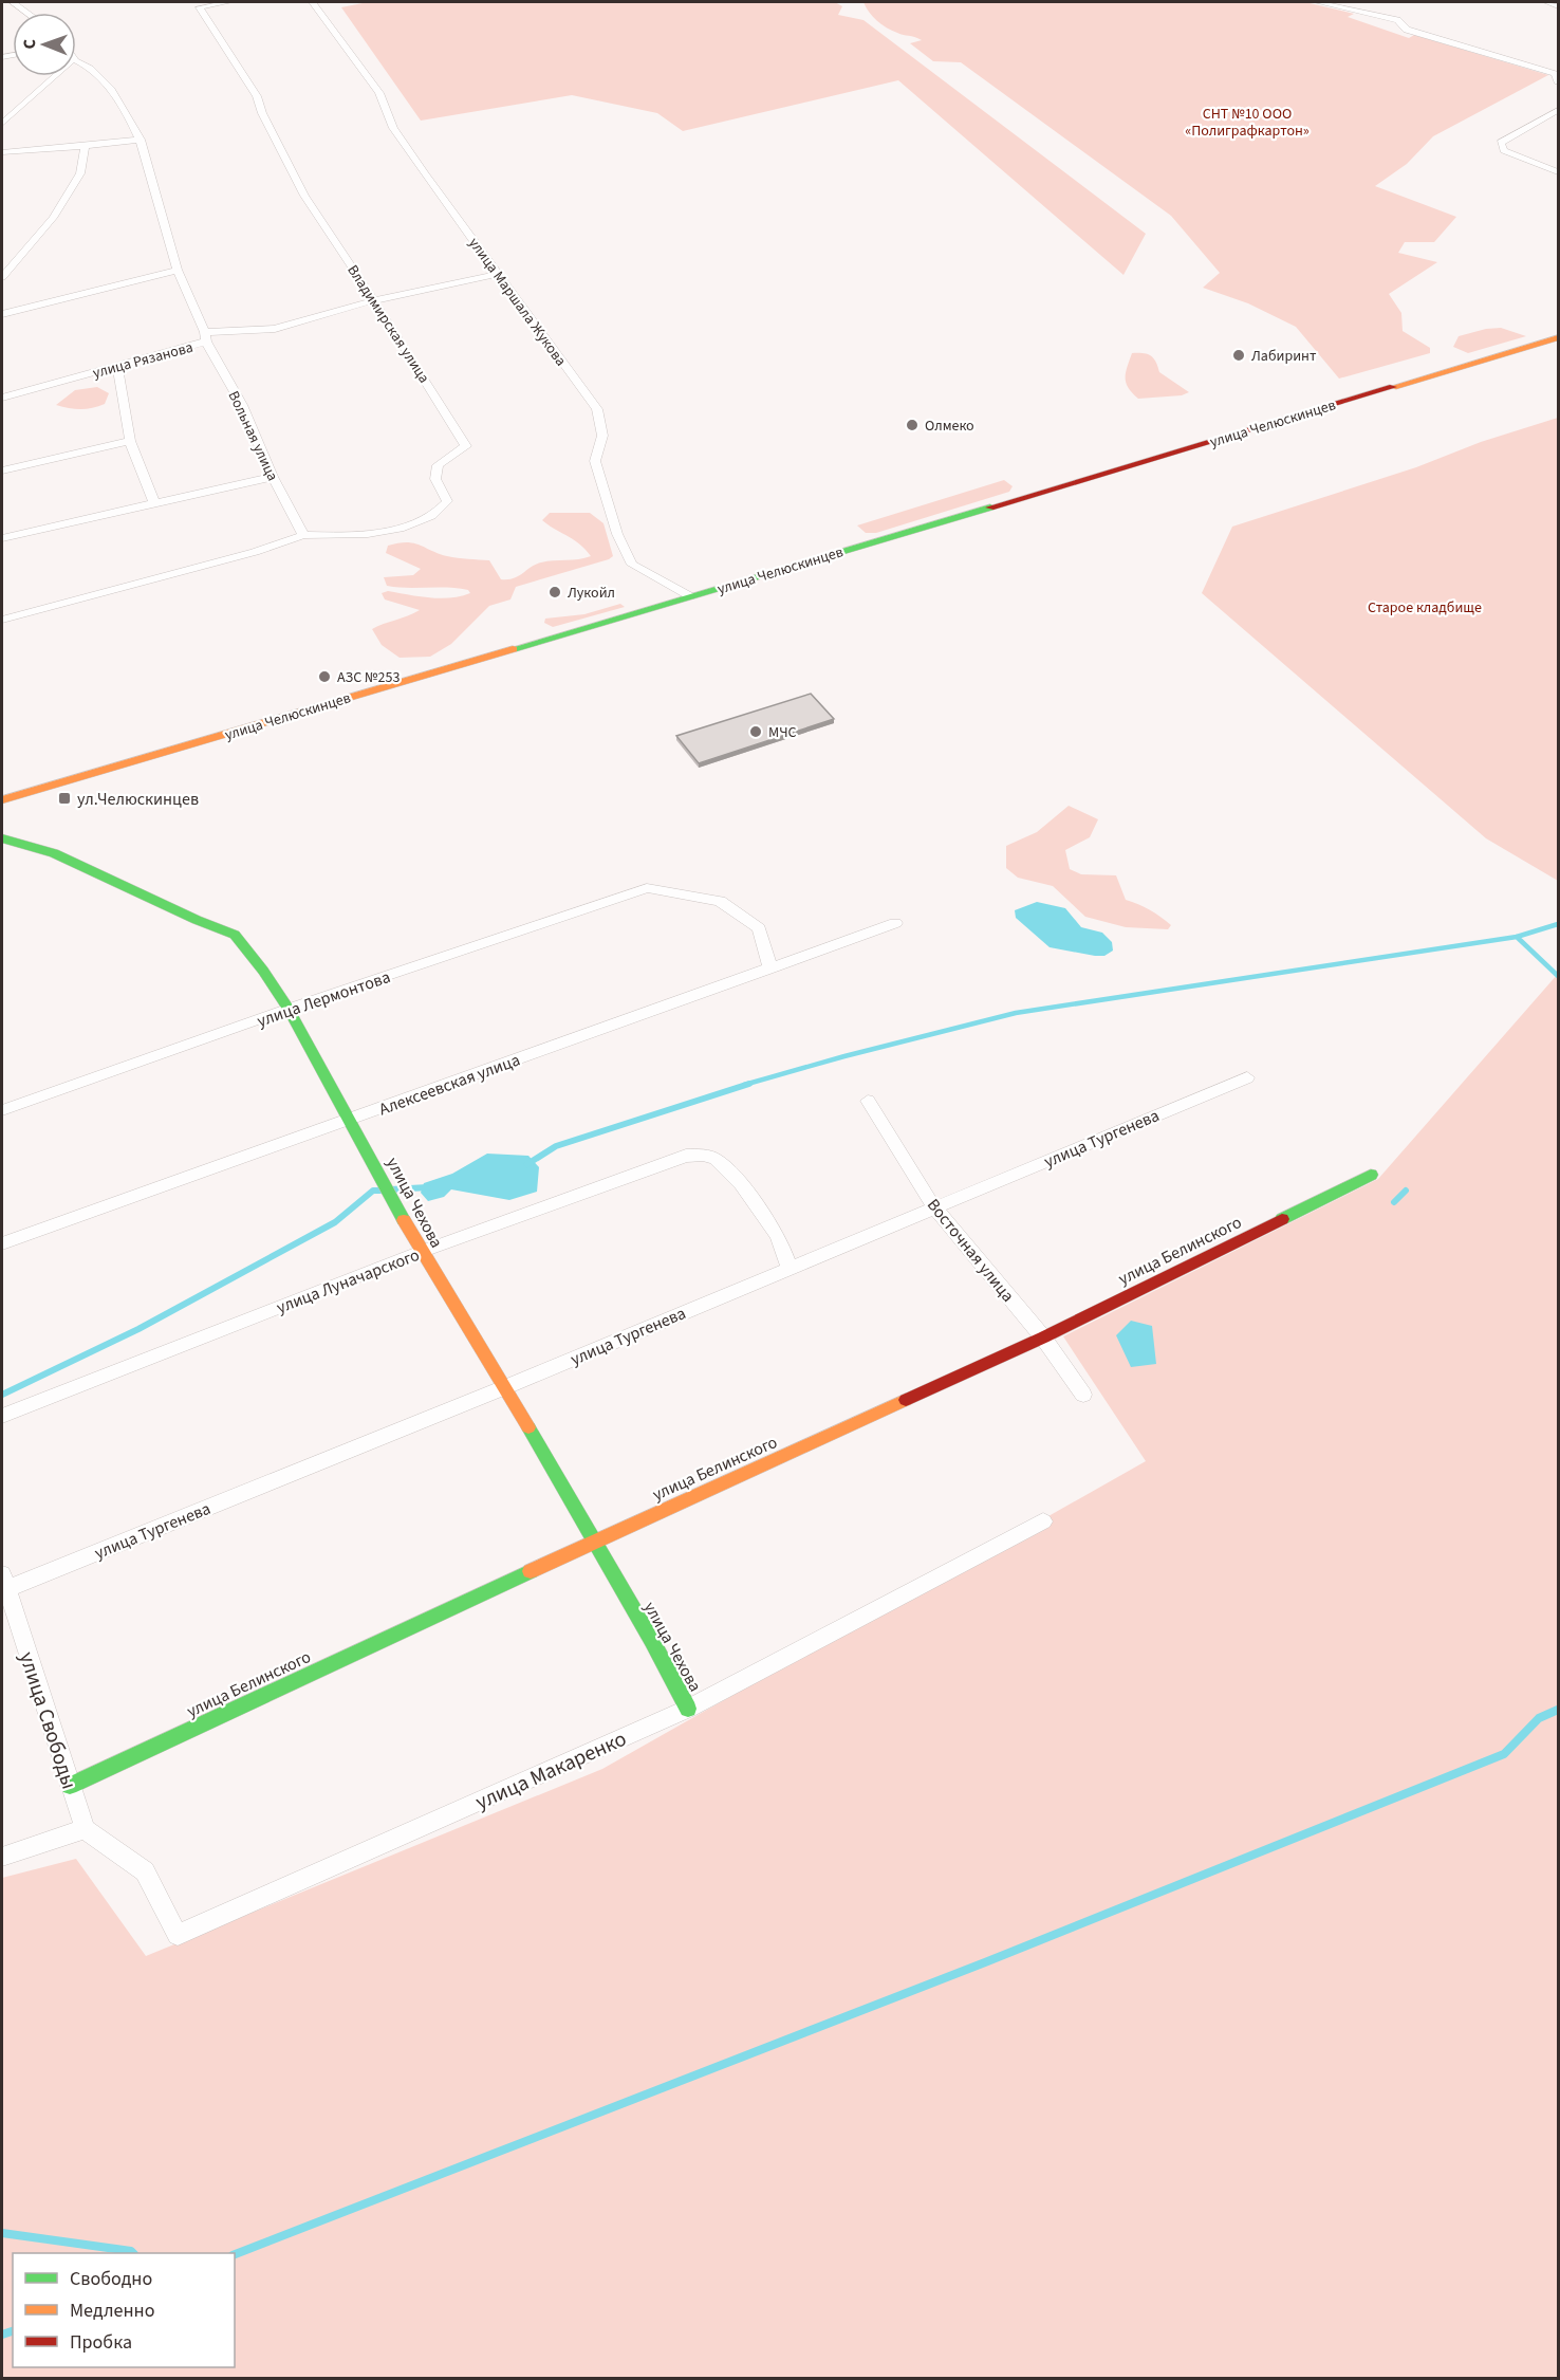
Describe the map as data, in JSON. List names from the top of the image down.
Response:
{
  "streets": {
    "street": [
      "улица Маршала Жукова",
      "Владимирская улица",
      "улица Рязанова",
      "улица Челюскинцев",
      "Вольная улица",
      "улица Лермонтова",
      "Алексеевская улица",
      "улица Тургенева",
      "улица Чехова",
      "Восточная улица",
      "улица Белинского",
      "улица Луначарского",
      "улица Свободы",
      "улица Макаренко"
    ]
  },
  "crossings": [
    ["улица Маршала Жукова", "улица Рязанова"],
    ["улица Маршала Жукова", "улица Челюскинцев"],
    ["Владимирская улица", "улица Рязанова"],
    ["Владимирская улица", "Вольная улица"],
    ["улица Рязанова", "Вольная улица"],
    ["улица Лермонтова", "Алексеевская улица"],
    ["улица Лермонтова", "улица Чехова"],
    ["Алексеевская улица", "улица Чехова"],
    ["улица Тургенева", "улица Чехова"],
    ["улица Тургенева", "Восточная улица"],
    ["улица Тургенева", "улица Луначарского"],
    ["улица Тургенева", "улица Свободы"],
    ["улица Чехова", "улица Белинского"],
    ["улица Чехова", "улица Луначарского"],
    ["улица Чехова", "улица Макаренко"],
    ["Восточная улица", "улица Белинского"],
    ["улица Белинского", "улица Свободы"],
    ["улица Свободы", "улица Макаренко"]
  ],
  "parks": ["СНТ №10 ООО «Полиграфкартон»", "Старое кладбище"],
  "places": {
    "other": [
      "Лабиринт",
      "Олмеко",
      "Лукойл",
      "АЗС №253",
      "МЧС"
    ],
    "transit": ["ул.Челюскинцев"]
  },
  "legend": ["Свободно", "Медленно", "Пробка"],
  "north": "left"
}
